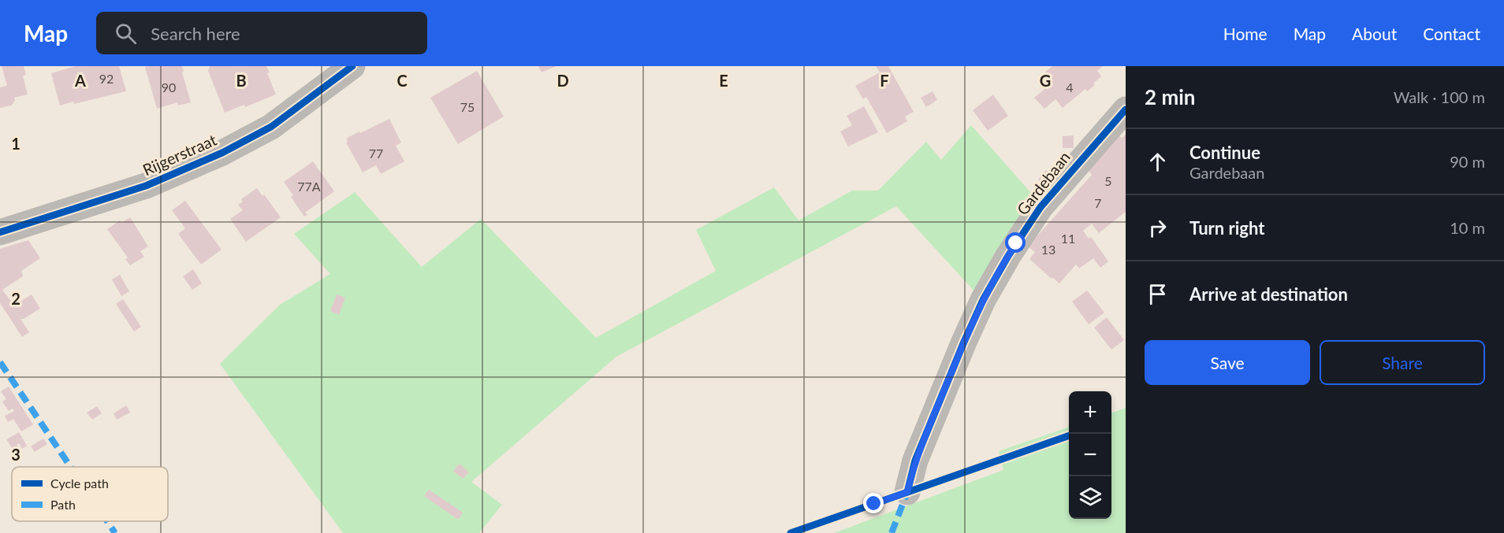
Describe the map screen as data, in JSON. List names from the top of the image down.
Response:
{
  "streets": {
    "street": ["Rijgerstraat", "Gardebaan"]
  },
  "house_numbers": [
    "92",
    "90",
    "4",
    "75",
    "77",
    "5",
    "77A",
    "7",
    "11",
    "13"
  ],
  "legend": ["Cycle path", "Path"],
  "page": {
    "header": "Map",
    "search": "Search here",
    "nav": [
      "Home",
      "Map",
      "About",
      "Contact"
    ],
    "heading": ["2 min", "Walk · 100 m"],
    "list": [
      ["Continue", "Gardebaan", "90 m"],
      ["Turn right", "10 m"],
      "Arrive at destination"
    ],
    "buttons": ["Save", "Share"],
    "map_buttons": ["+", "−"]
  },
  "grid": {
    "columns": [
      "A",
      "B",
      "C",
      "D",
      "E",
      "F",
      "G"
    ],
    "rows": ["1", "2", "3"]
  }
}
